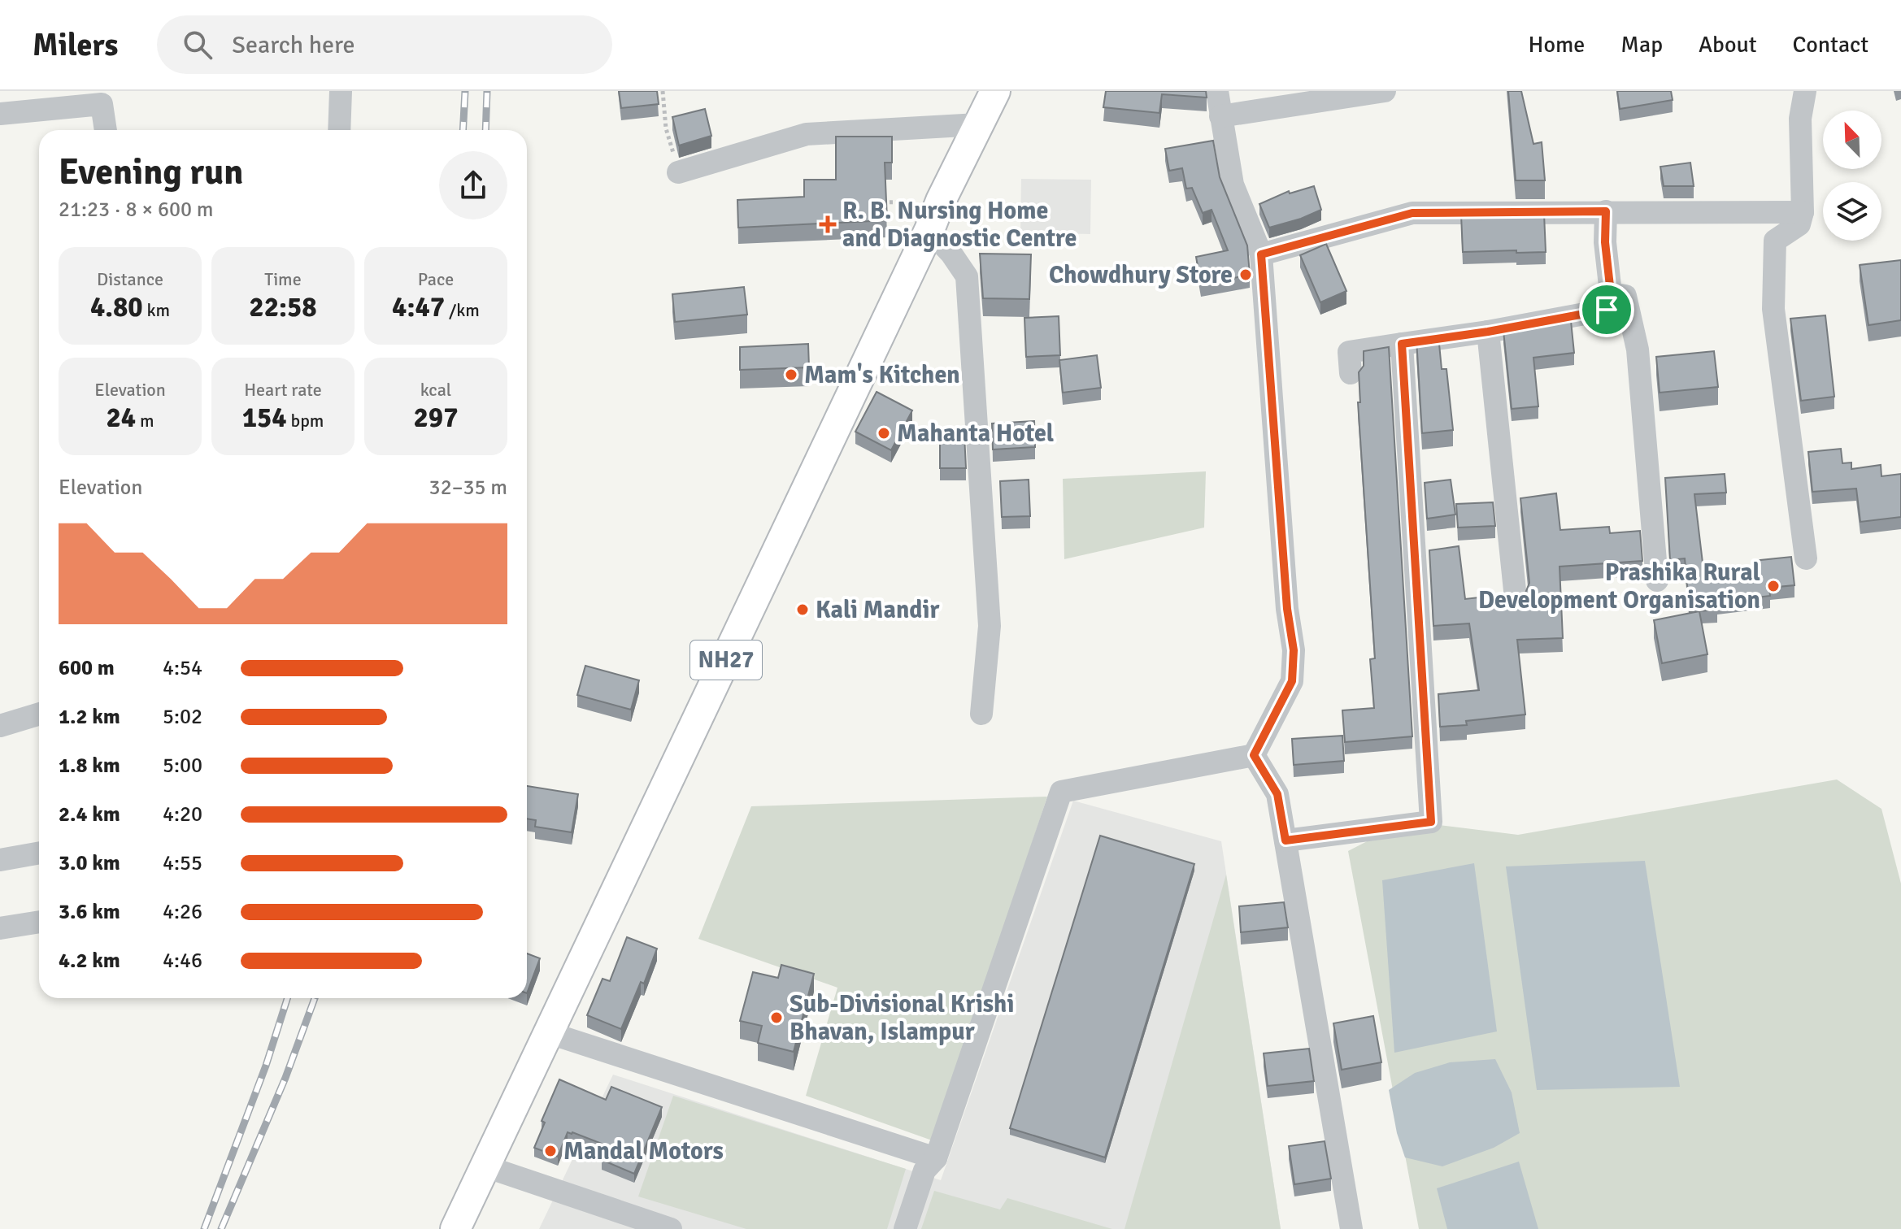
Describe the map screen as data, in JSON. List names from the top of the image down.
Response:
{
  "streets": {
    "main road": ["NH27"]
  },
  "places": {
    "health": ["R. B. Nursing Home and Diagnostic Centre"],
    "other": [
      "Chowdhury Store",
      "Mam's Kitchen",
      "Mahanta Hotel",
      "Prashika Rural Development Organisation",
      "Kali Mandir",
      "Sub-Divisional Krishi Bhavan, Islampur",
      "Mandal Motors"
    ]
  },
  "north": "top left",
  "page": {
    "header": "Milers",
    "search": "Search here",
    "nav": [
      "Home",
      "Map",
      "About",
      "Contact"
    ],
    "heading": ["Evening run", "21:23 · 8 × 600 m"],
    "stats": [
      ["Distance", "4.80 km"],
      ["Time", "22:58"],
      ["Pace", "4:47 /km"],
      ["Elevation", "24 m"],
      ["Heart rate", "154 bpm"],
      ["kcal", "297"]
    ],
    "chart": ["Elevation", "32–35 m"],
    "list": [
      {
        "name": "600 m",
        "note": "4:54"
      },
      {
        "name": "1.2 km",
        "note": "5:02"
      },
      {
        "name": "1.8 km",
        "note": "5:00"
      },
      {
        "name": "2.4 km",
        "note": "4:20"
      },
      {
        "name": "3.0 km",
        "note": "4:55"
      },
      {
        "name": "3.6 km",
        "note": "4:26"
      },
      {
        "name": "4.2 km",
        "note": "4:46"
      }
    ]
  }
}
